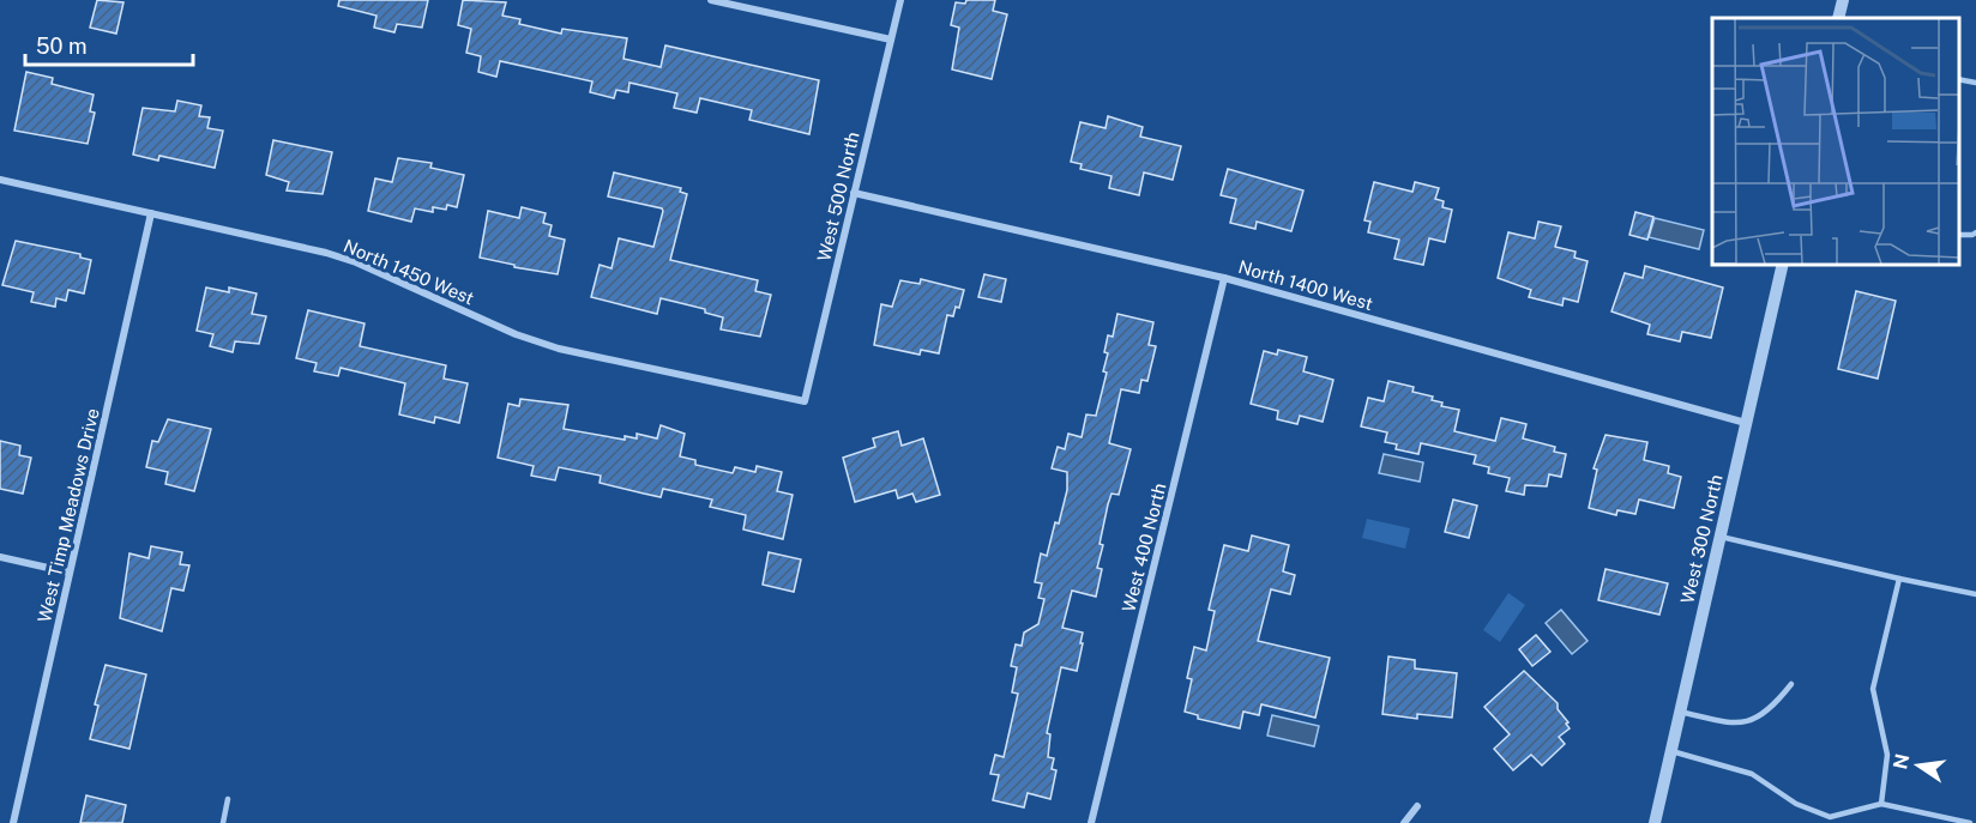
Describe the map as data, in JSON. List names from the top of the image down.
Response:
{
  "streets": {
    "street": [
      "West 500 North",
      "North 1450 West",
      "North 1400 West",
      "West Timp Meadows Drive",
      "West 300 North",
      "West 400 North"
    ]
  },
  "crossings": [
    ["West 500 North", "North 1450 West"],
    ["West 500 North", "North 1400 West"],
    ["North 1450 West", "West Timp Meadows Drive"],
    ["North 1400 West", "West 300 North"],
    ["North 1400 West", "West 400 North"]
  ],
  "scale_bar": "50 m",
  "north": "left"
}
